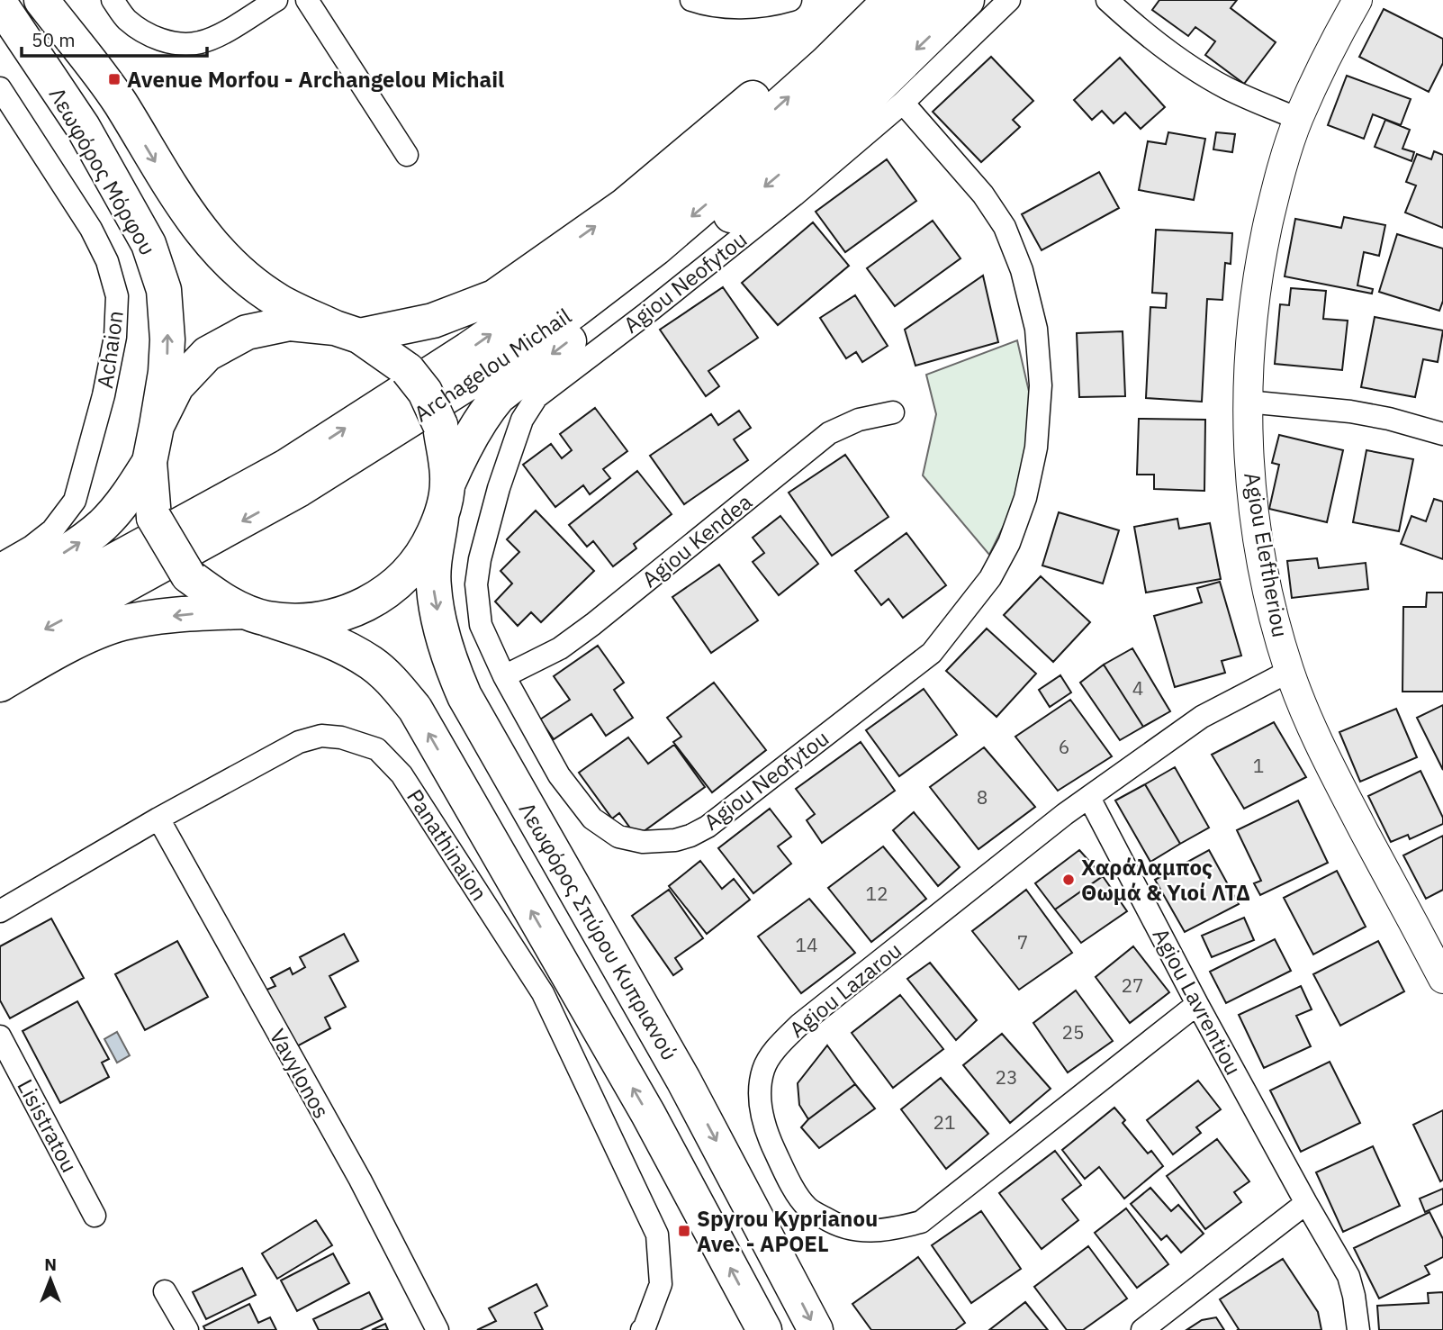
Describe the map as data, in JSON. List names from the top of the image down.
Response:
{
  "streets": {
    "main road": ["Λεωφόρος Μόρφου", "Archagelou Michail", "Λεωφόρος Σπύρου Κυπριανού"],
    "street": [
      "Agiou Neofytou",
      "Achaion",
      "Agiou Kendea",
      "Agiou Eleftheriou",
      "Panathinaion",
      "Agiou Lazarou",
      "Agiou Lavrentiou",
      "Vavylonos",
      "Lisistratou"
    ]
  },
  "crossings": [
    ["Agiou Neofytou", "Agiou Kendea"],
    ["Agiou Eleftheriou", "Agiou Lazarou"],
    ["Panathinaion", "Vavylonos"],
    ["Agiou Lazarou", "Agiou Lavrentiou"]
  ],
  "places": {
    "transit": ["Avenue Morfou - Archangelou Michail", "Spyrou Kyprianou Ave. - APOEL"],
    "other": ["Χαράλαμπος Θωμά & Υιοί ΛΤΔ"]
  },
  "house_numbers": [
    "4",
    "6",
    "1",
    "8",
    "12",
    "7",
    "14",
    "27",
    "25",
    "23",
    "21"
  ],
  "scale_bar": "50 m",
  "north": "top"
}
